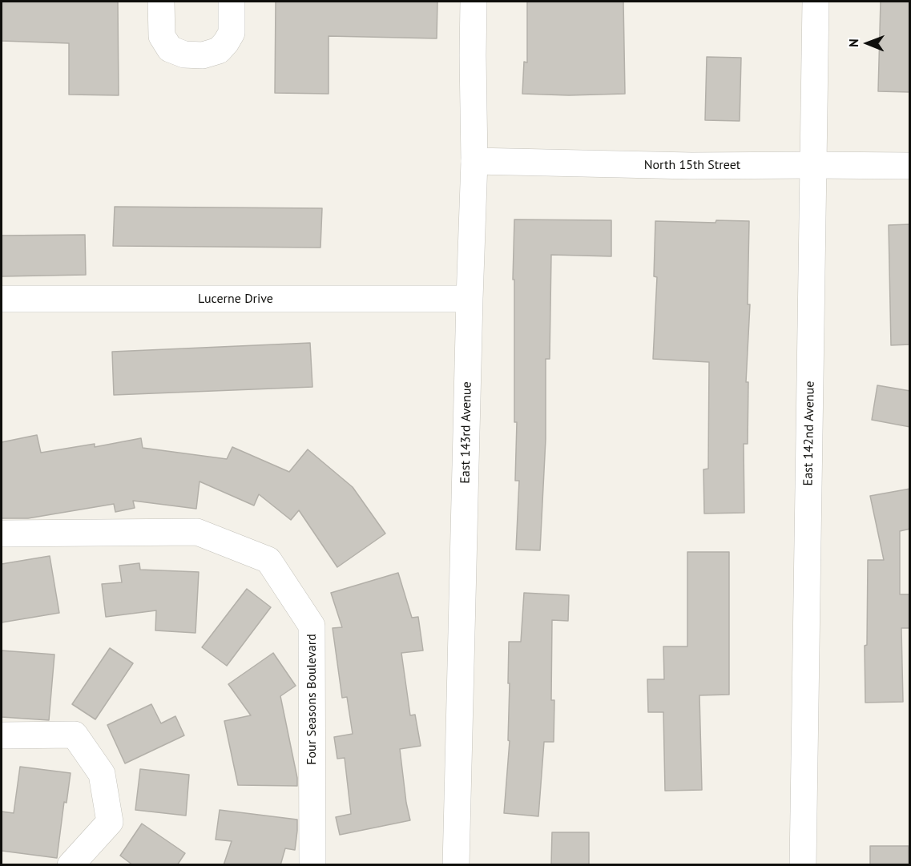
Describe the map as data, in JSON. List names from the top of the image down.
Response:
{
  "streets": {
    "street": [
      "North 15th Street",
      "Lucerne Drive",
      "East 143rd Avenue",
      "East 142nd Avenue",
      "Four Seasons Boulevard"
    ]
  },
  "crossings": [
    ["North 15th Street", "East 143rd Avenue"],
    ["North 15th Street", "East 142nd Avenue"],
    ["Lucerne Drive", "East 143rd Avenue"]
  ],
  "north": "left"
}
